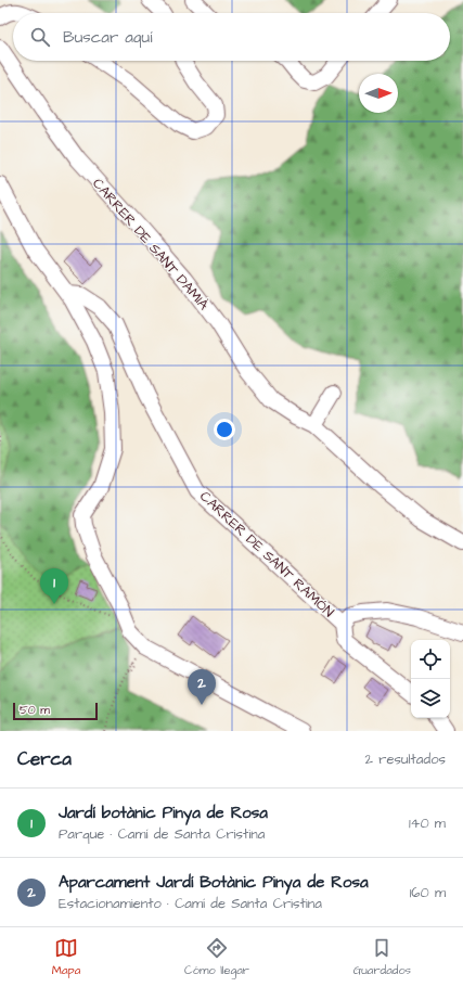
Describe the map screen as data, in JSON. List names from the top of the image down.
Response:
{
  "streets": {
    "street": ["CARRER DE SANT DAMIÀ", "CARRER DE SANT RAMÓN"]
  },
  "scale_bar": "50 m",
  "north": "right",
  "page": {
    "search": "Buscar aquí",
    "pins": ["1", "2"],
    "scale": "50 m",
    "heading": ["Cerca", "2 resultados"],
    "list": [
      {
        "mark": "1",
        "name": "Jardí botànic Pinya de Rosa",
        "note": "Parque · Camí de Santa Cristina",
        "value": "140 m"
      },
      {
        "mark": "2",
        "name": "Aparcament Jardí Botànic Pinya de Rosa",
        "note": "Estacionamiento · Camí de Santa Cristina",
        "value": "160 m"
      }
    ],
    "nav": ["Mapa", "Cómo llegar", "Guardados"]
  }
}
